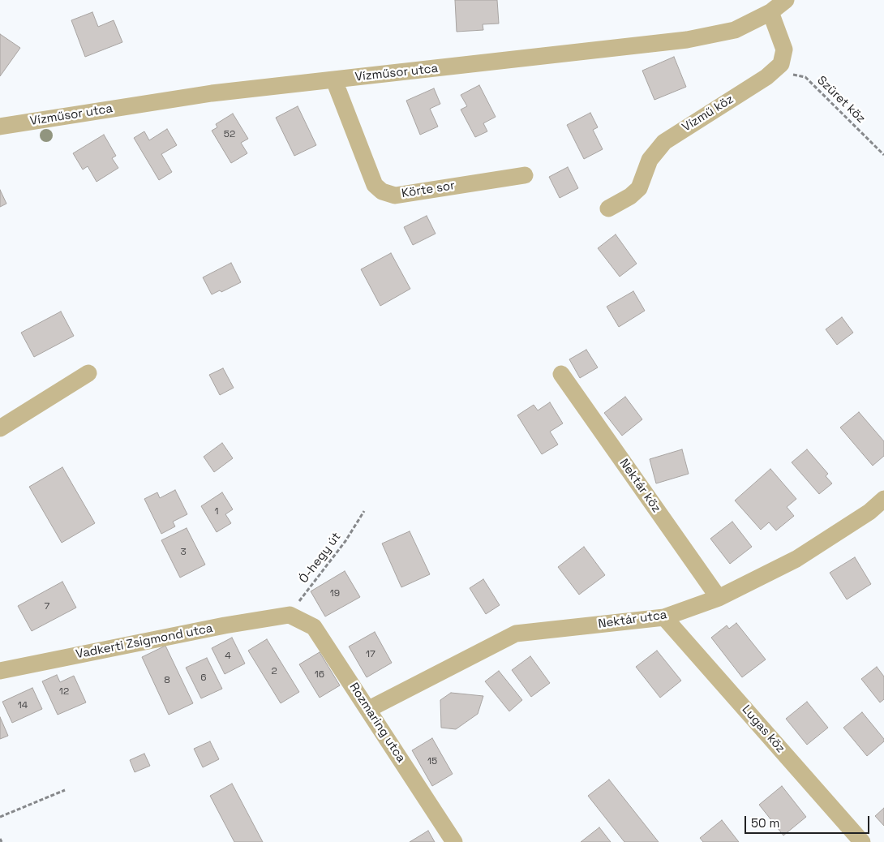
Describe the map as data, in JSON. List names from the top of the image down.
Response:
{
  "streets": {
    "street": [
      "Vízműsor utca",
      "Vízmű köz",
      "Körte sor",
      "Nektár köz",
      "Nektár utca",
      "Vadkerti Zsigmond utca",
      "Rozmaring utca",
      "Lugas köz"
    ],
    "path": ["Szüret köz", "Ó-hegy út"]
  },
  "crossings": [
    ["Vízműsor utca", "Körte sor"],
    ["Szüret köz", "Vízmű köz"],
    ["Nektár köz", "Nektár utca"],
    ["Ó-hegy út", "Vadkerti Zsigmond utca"],
    ["Ó-hegy út", "Rozmaring utca"],
    ["Nektár utca", "Rozmaring utca"],
    ["Nektár utca", "Lugas köz"],
    ["Vadkerti Zsigmond utca", "Rozmaring utca"]
  ],
  "house_numbers": [
    "52",
    "1",
    "3",
    "19",
    "7",
    "17",
    "4",
    "2",
    "16",
    "6",
    "8",
    "12",
    "14",
    "15"
  ],
  "scale_bar": "50 m"
}
